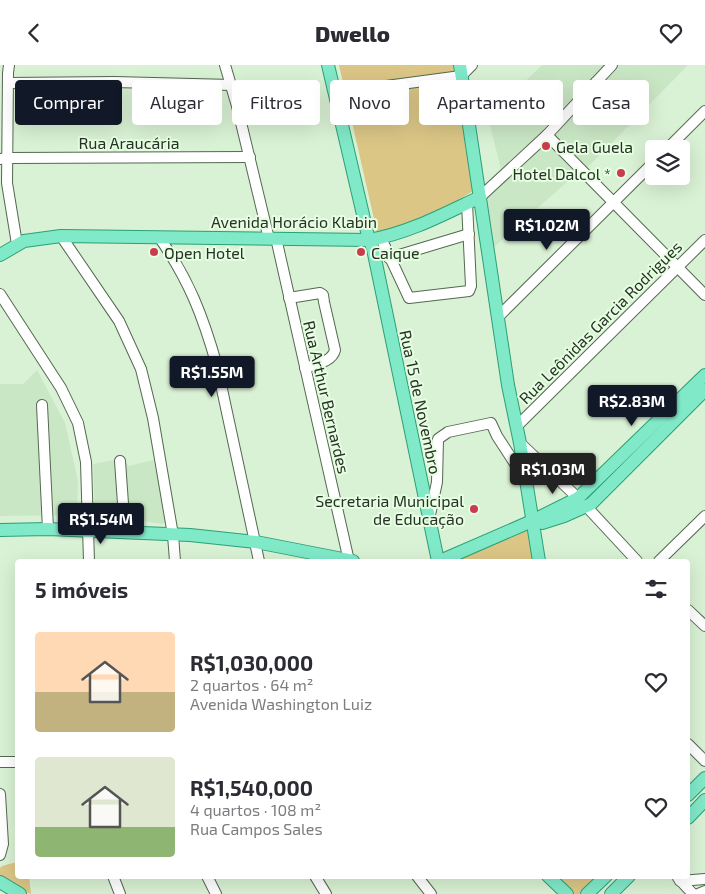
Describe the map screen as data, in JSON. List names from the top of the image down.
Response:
{
  "streets": {
    "main road": ["Avenida Horácio Klabin", "Rua 15 de Novembro"],
    "street": ["Rua Araucária", "Rua Leônidas Garcia Rodrigues", "Rua Arthur Bernardes"]
  },
  "crossings": [
    ["Rua Araucária", "Rua Arthur Bernardes"],
    ["Avenida Horácio Klabin", "Rua Arthur Bernardes"],
    ["Avenida Horácio Klabin", "Rua 15 de Novembro"]
  ],
  "places": [
    "Gela Guela",
    "Hotel Dalcol *",
    "Open Hotel",
    "Caique",
    "Secretaria Municipal de Educação"
  ],
  "page": {
    "header": "Dwello",
    "chip": [
      "Comprar",
      "Alugar",
      "Filtros",
      "Novo",
      "Apartamento",
      "Casa"
    ],
    "price": [
      "R$1.02M",
      "R$1.55M",
      "R$2.83M",
      "R$1.03M",
      "R$1.54M"
    ],
    "heading": "5 imóveis",
    "list": [
      {
        "name": "R$1,030,000",
        "note": "2 quartos · 64 m² · Avenida Washington Luiz"
      },
      {
        "name": "R$1,540,000",
        "note": "4 quartos · 108 m² · Rua Campos Sales"
      }
    ]
  }
}
